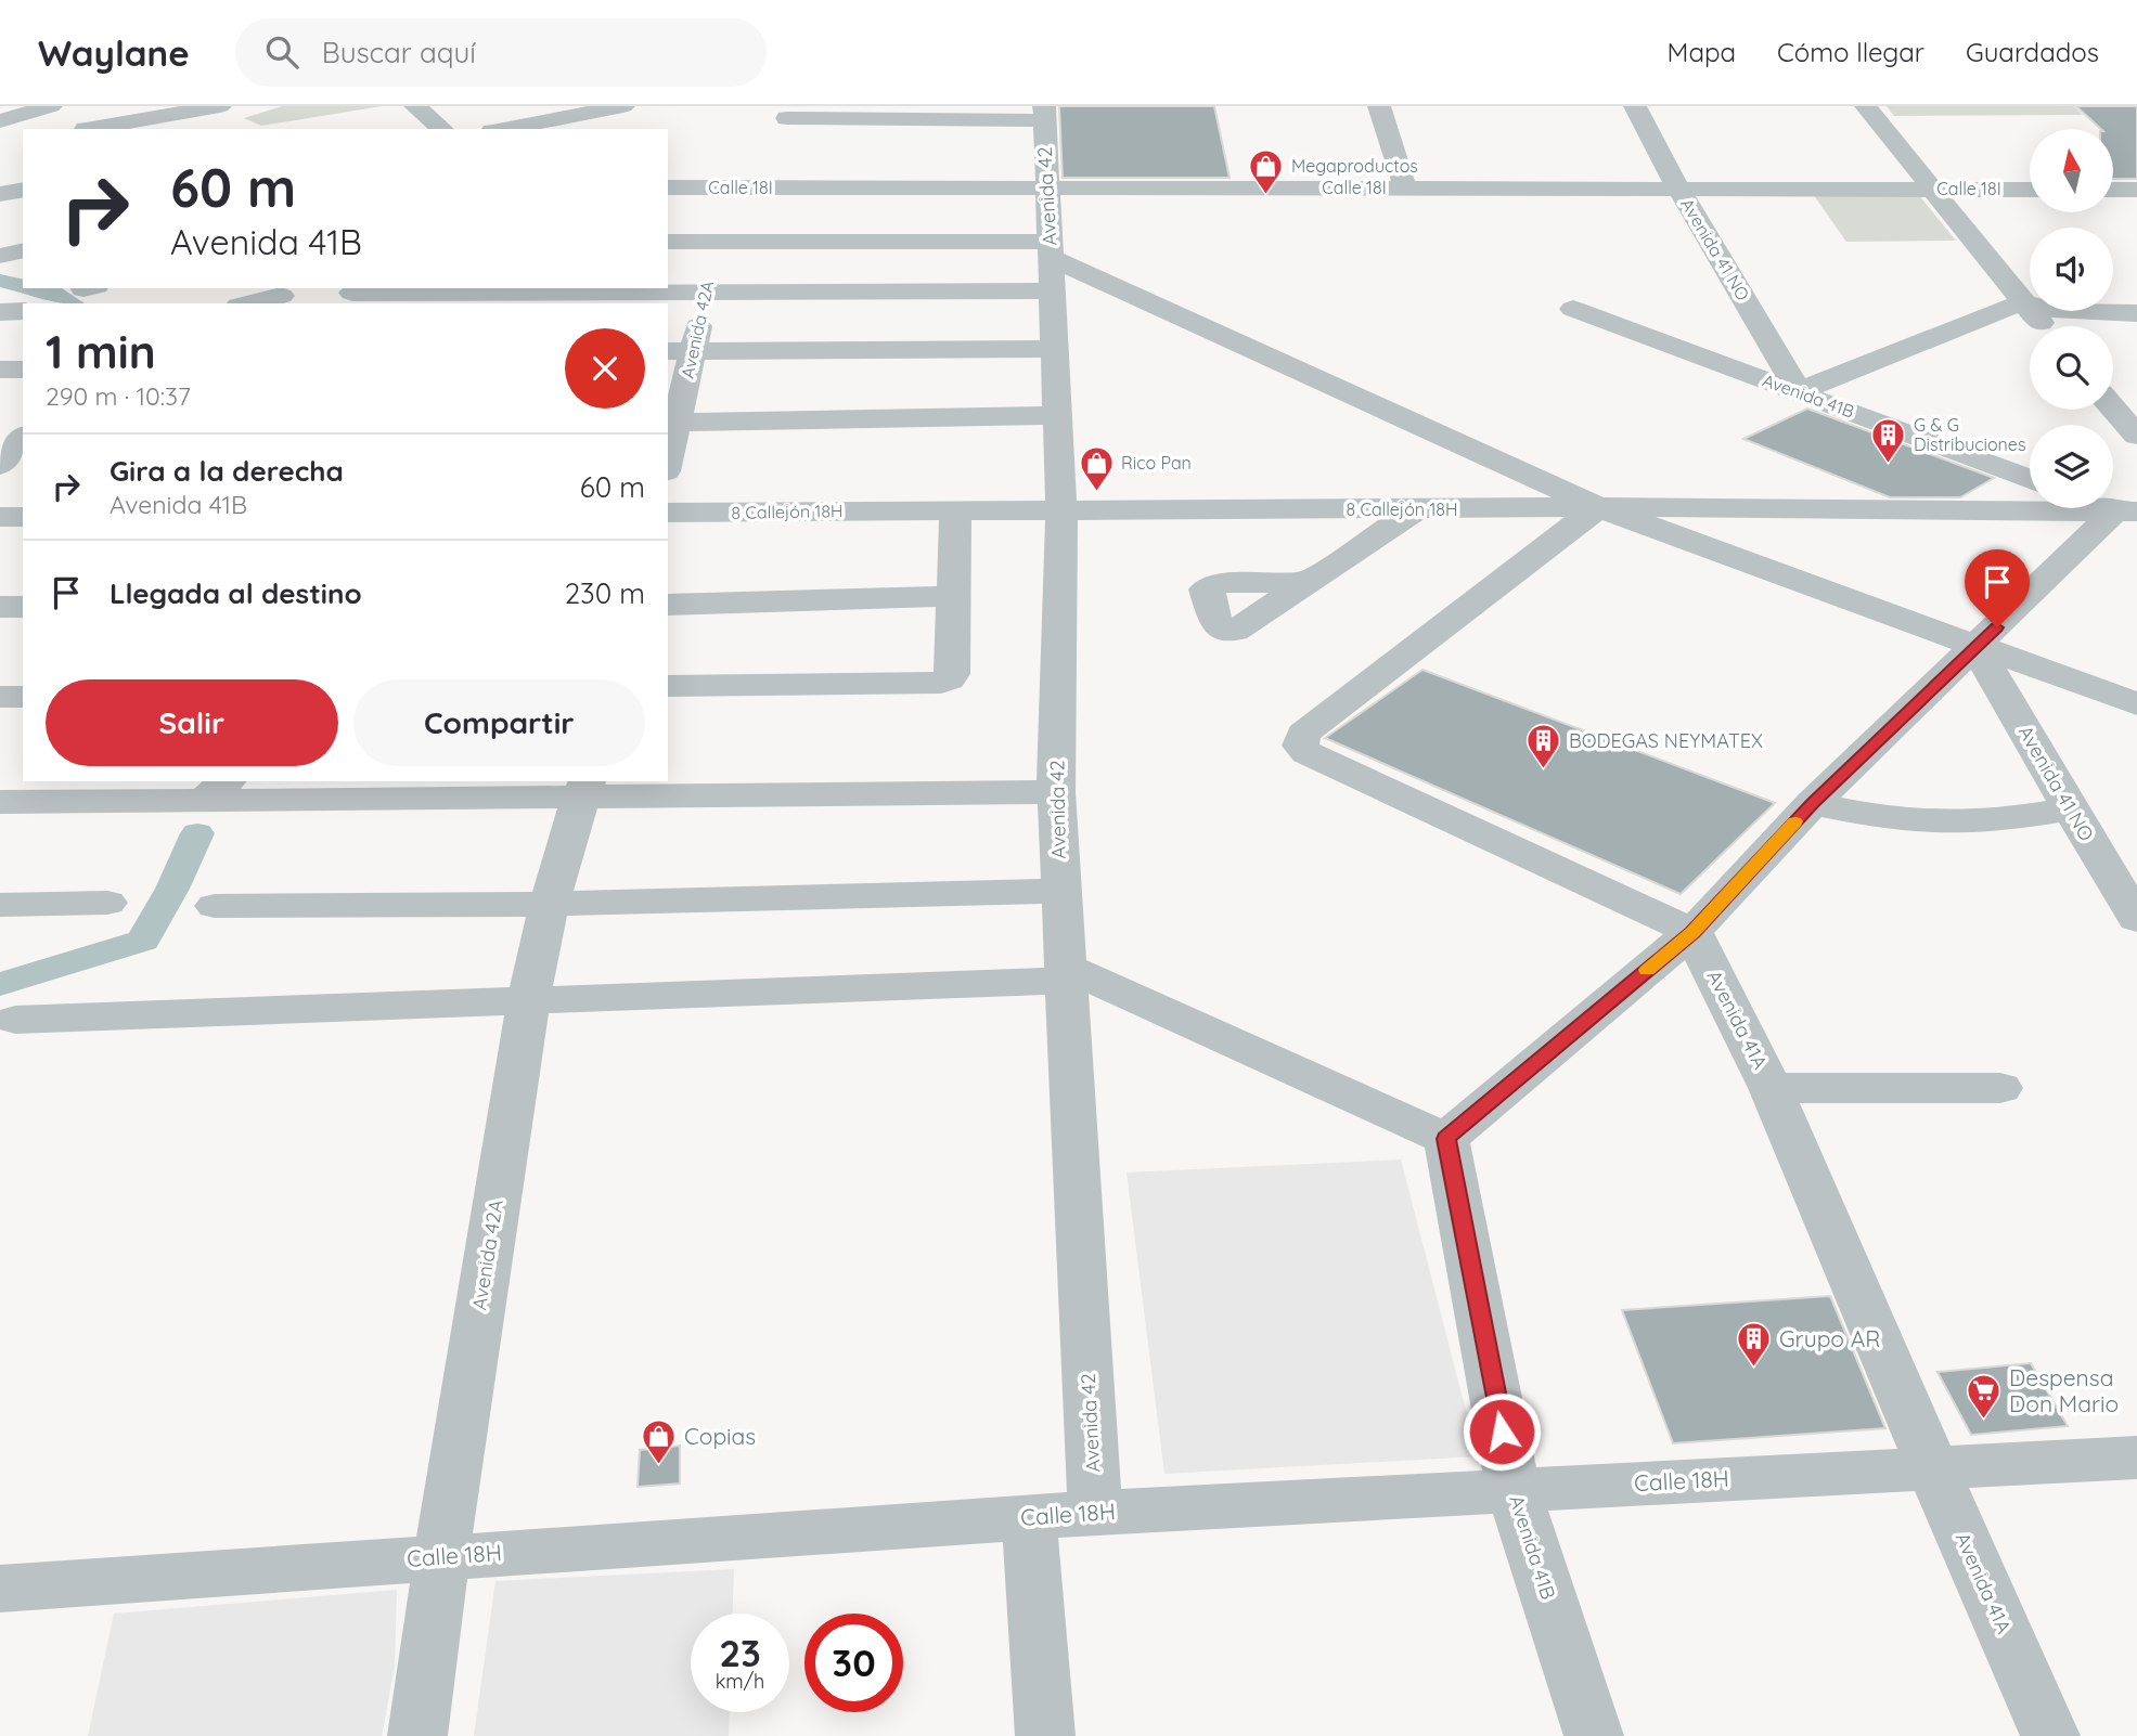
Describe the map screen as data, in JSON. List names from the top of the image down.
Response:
{
  "streets": {
    "street": [
      "Calle 18I",
      "Avenida 42",
      "Avenida 41 NO",
      "Avenida 42A",
      "Avenida 41B",
      "8 Callejón 18H",
      "Avenida 41A",
      "Calle 18H"
    ]
  },
  "crossings": [
    ["Calle 18I", "Avenida 42"],
    ["Calle 18I", "Avenida 41 NO"],
    ["Calle 18I", "Avenida 42A"],
    ["Avenida 42", "8 Callejón 18H"],
    ["Avenida 42", "Calle 18H"],
    ["Avenida 41 NO", "Avenida 41B"],
    ["Avenida 42A", "Calle 18H"],
    ["Avenida 41B", "Calle 18H"],
    ["Avenida 41A", "Calle 18H"]
  ],
  "places": {
    "shop": ["Megaproductos", "Rico Pan", "Copias"],
    "building": ["G & G Distribuciones", "BODEGAS NEYMATEX", "Grupo AR"],
    "supermarket": ["Despensa Don Mario"]
  },
  "north": "top",
  "page": {
    "header": "Waylane",
    "search": "Buscar aquí",
    "nav": ["Mapa", "Cómo llegar", "Guardados"],
    "turn": ["60 m", "Avenida 41B"],
    "heading": ["1 min", "290 m · 10:37"],
    "list": [
      {
        "name": "Gira a la derecha",
        "note": "Avenida 41B",
        "value": "60 m"
      },
      {
        "name": "Llegada al destino",
        "value": "230 m"
      }
    ],
    "buttons": ["Salir", "Compartir"],
    "speed": "23 km/h",
    "limit": "30"
  }
}
